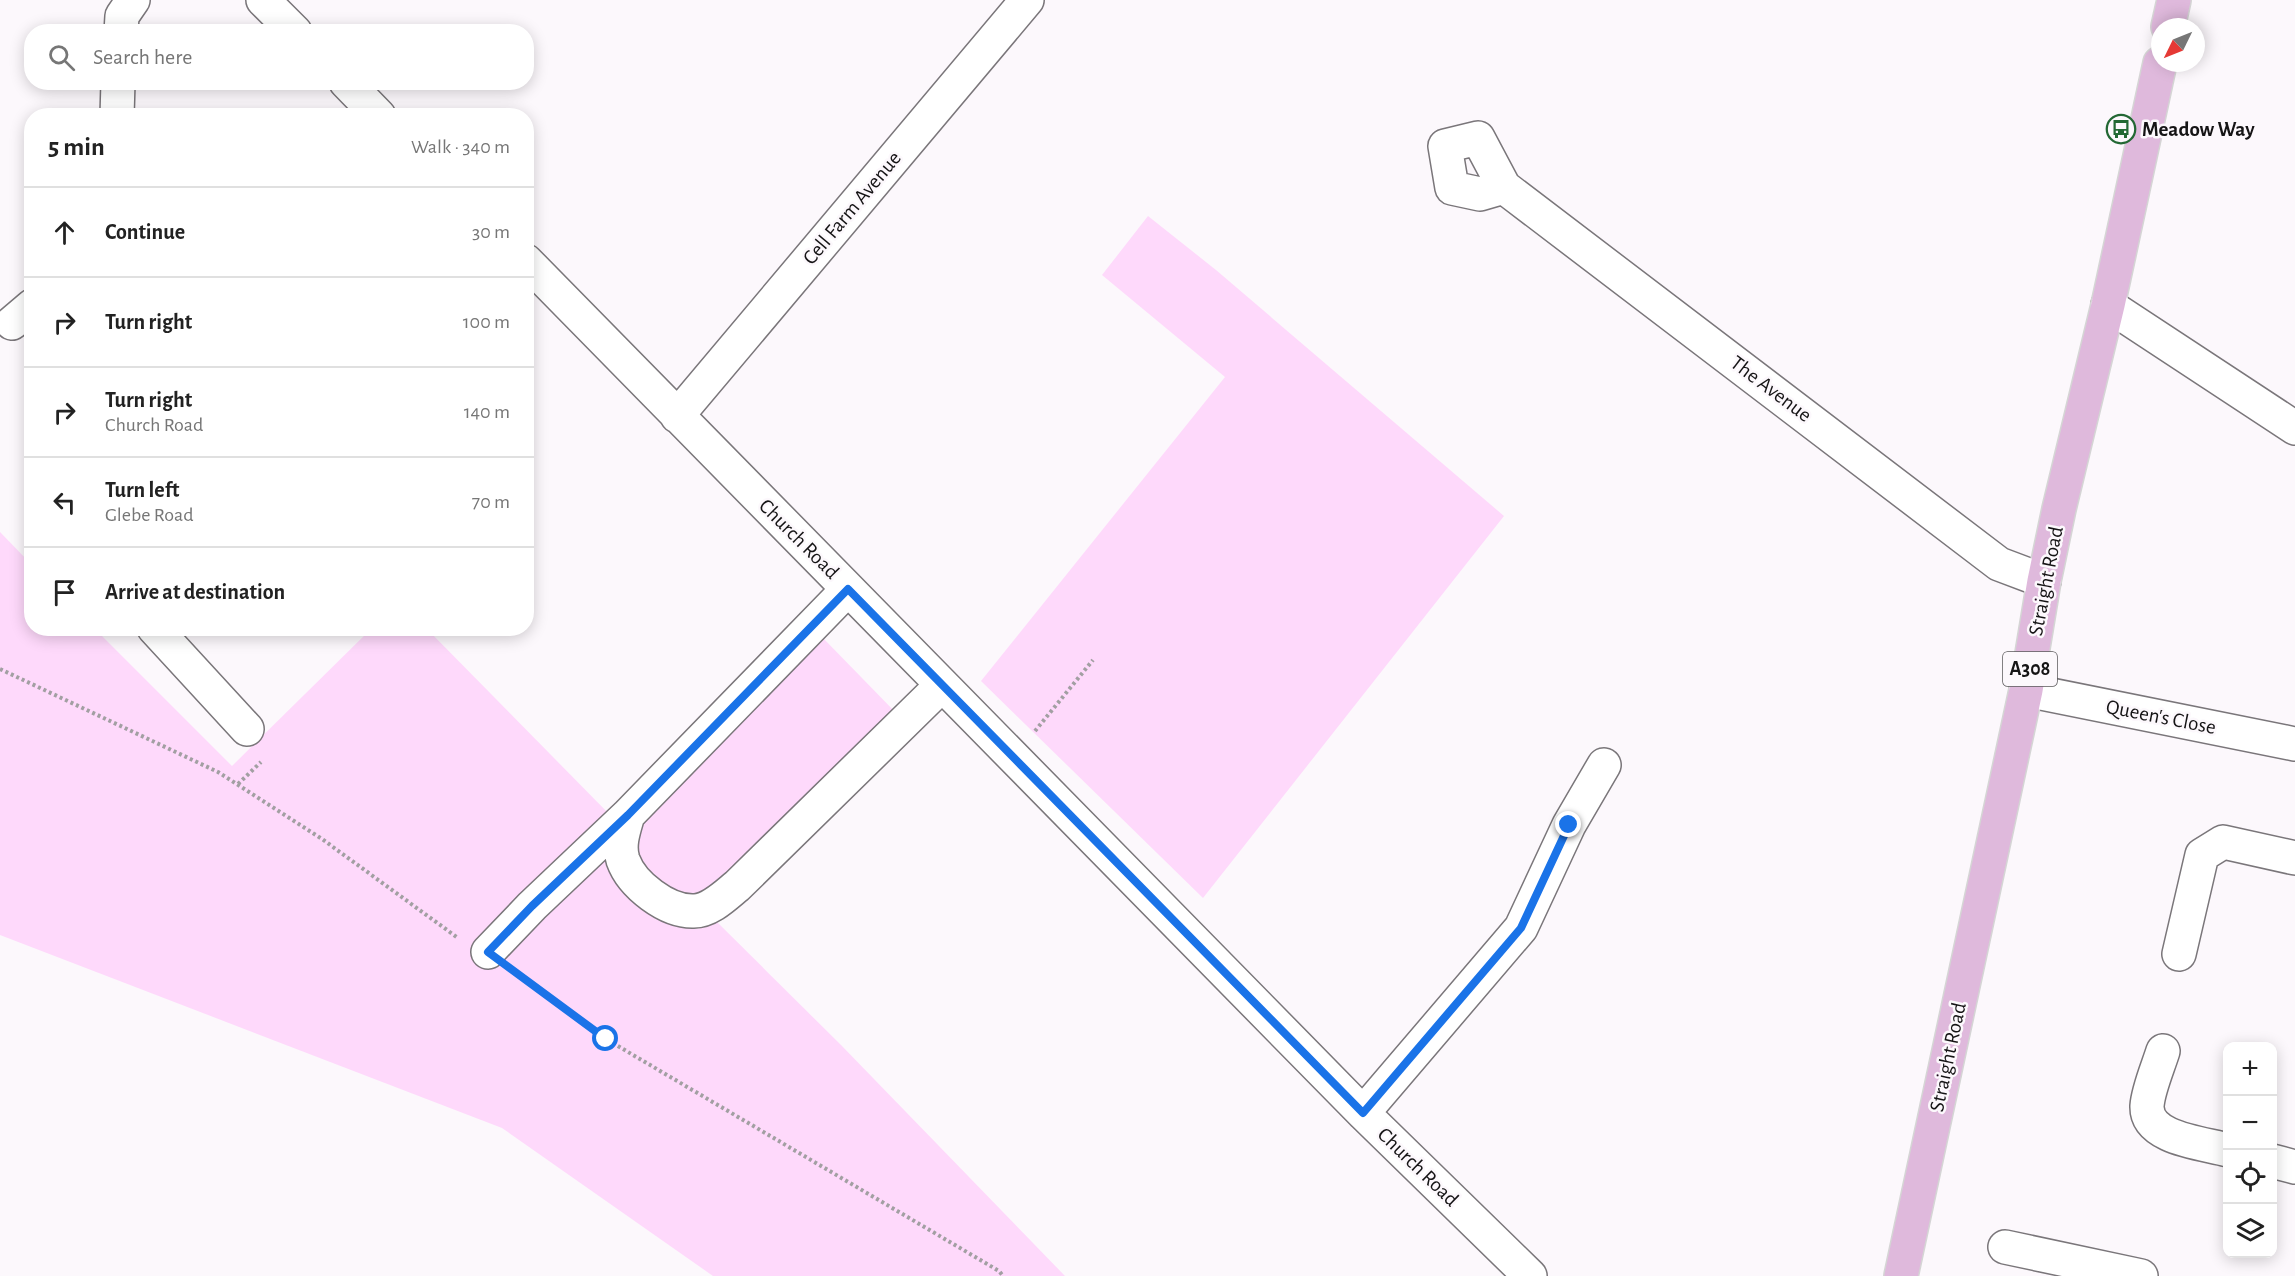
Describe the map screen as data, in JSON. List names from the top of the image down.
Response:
{
  "streets": {
    "main road": ["Straight Road", "A308"],
    "street": [
      "Cell Farm Avenue",
      "The Avenue",
      "Church Road",
      "Queen's Close"
    ]
  },
  "crossings": [
    ["Cell Farm Avenue", "Church Road"],
    ["The Avenue", "Straight Road"],
    ["Straight Road", "Queen's Close"]
  ],
  "places": {
    "bus stop": ["Meadow Way"]
  },
  "north": "bottom left",
  "page": {
    "search": "Search here",
    "heading": ["5 min", "Walk · 340 m"],
    "list": [
      ["Continue", "30 m"],
      ["Turn right", "100 m"],
      ["Turn right", "Church Road", "140 m"],
      ["Turn left", "Glebe Road", "70 m"],
      "Arrive at destination"
    ],
    "map_buttons": ["+", "−"]
  }
}
